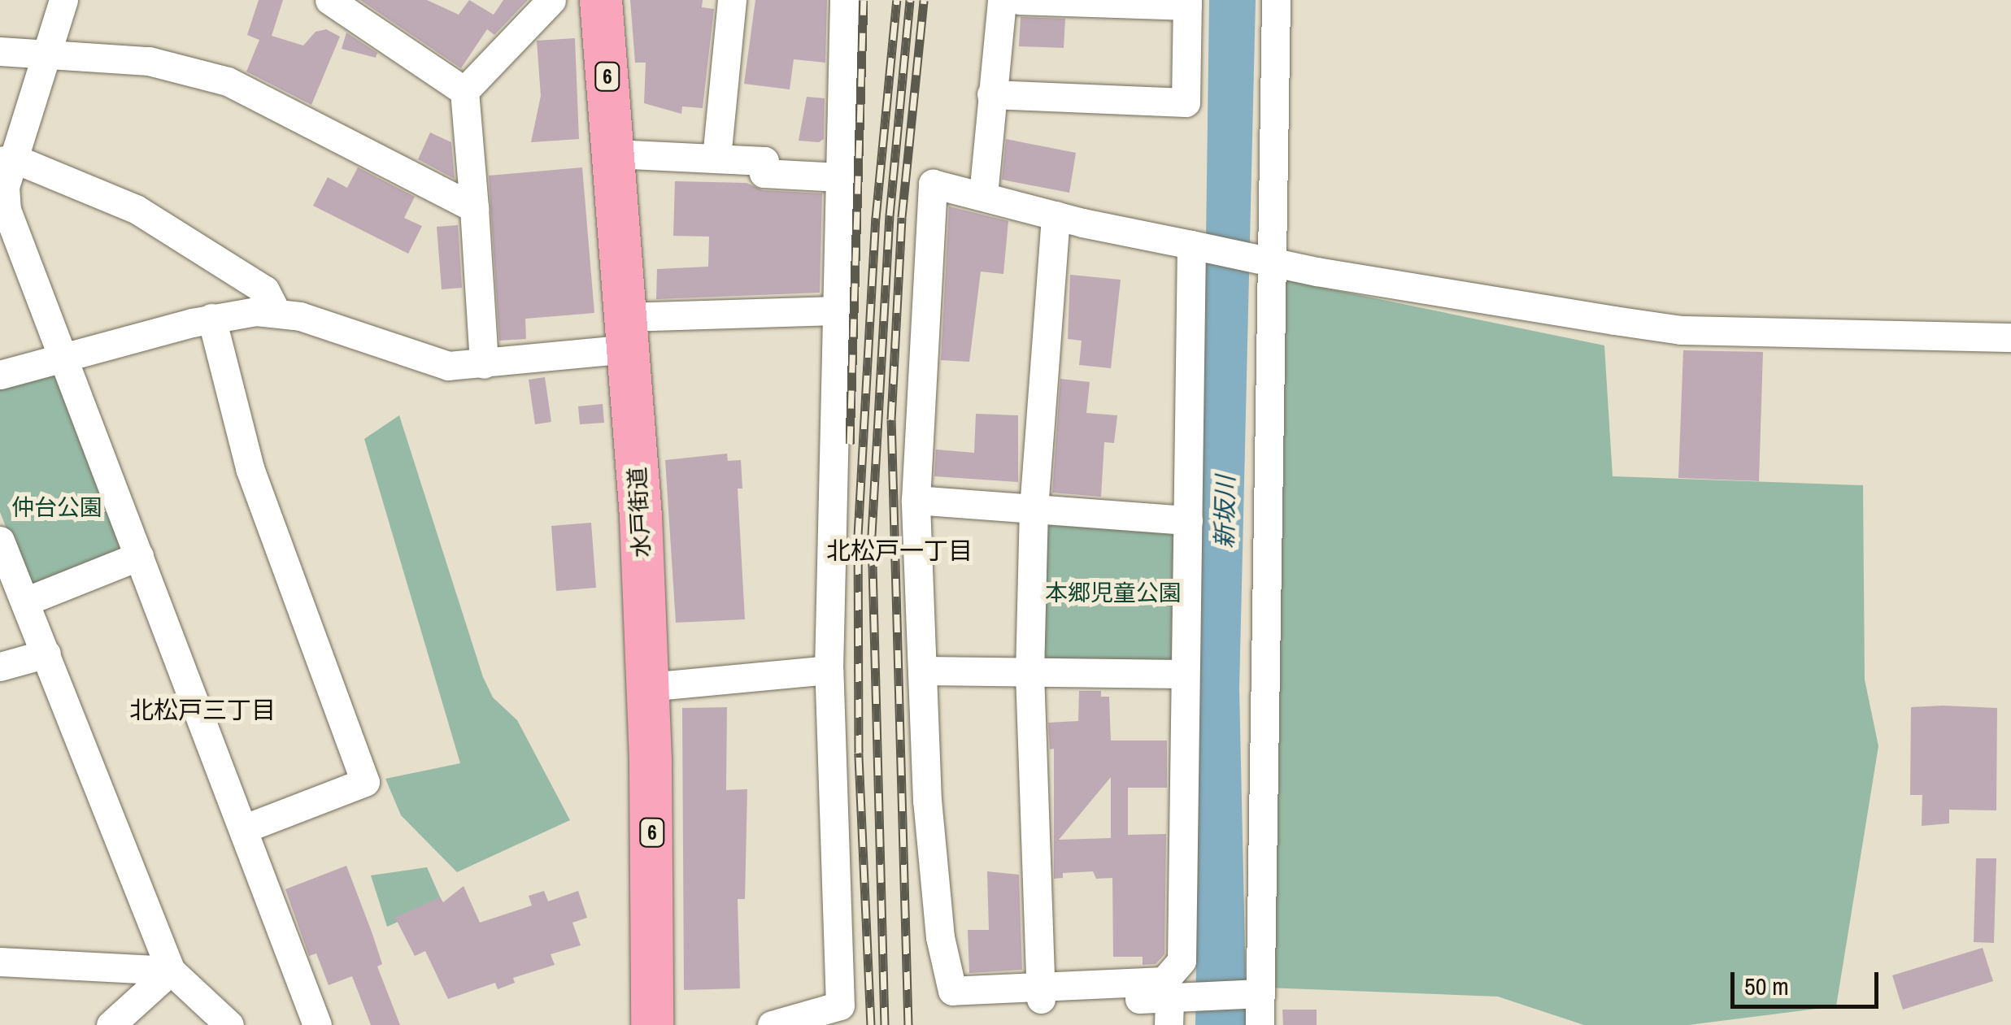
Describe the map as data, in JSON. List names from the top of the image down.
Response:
{
  "streets": {
    "highway": ["6", "水戸街道"]
  },
  "districts": ["北松戸一丁目", "北松戸三丁目"],
  "water": ["新坂川"],
  "parks": ["仲台公園", "本郷児童公園"],
  "scale_bar": "50 m"
}
